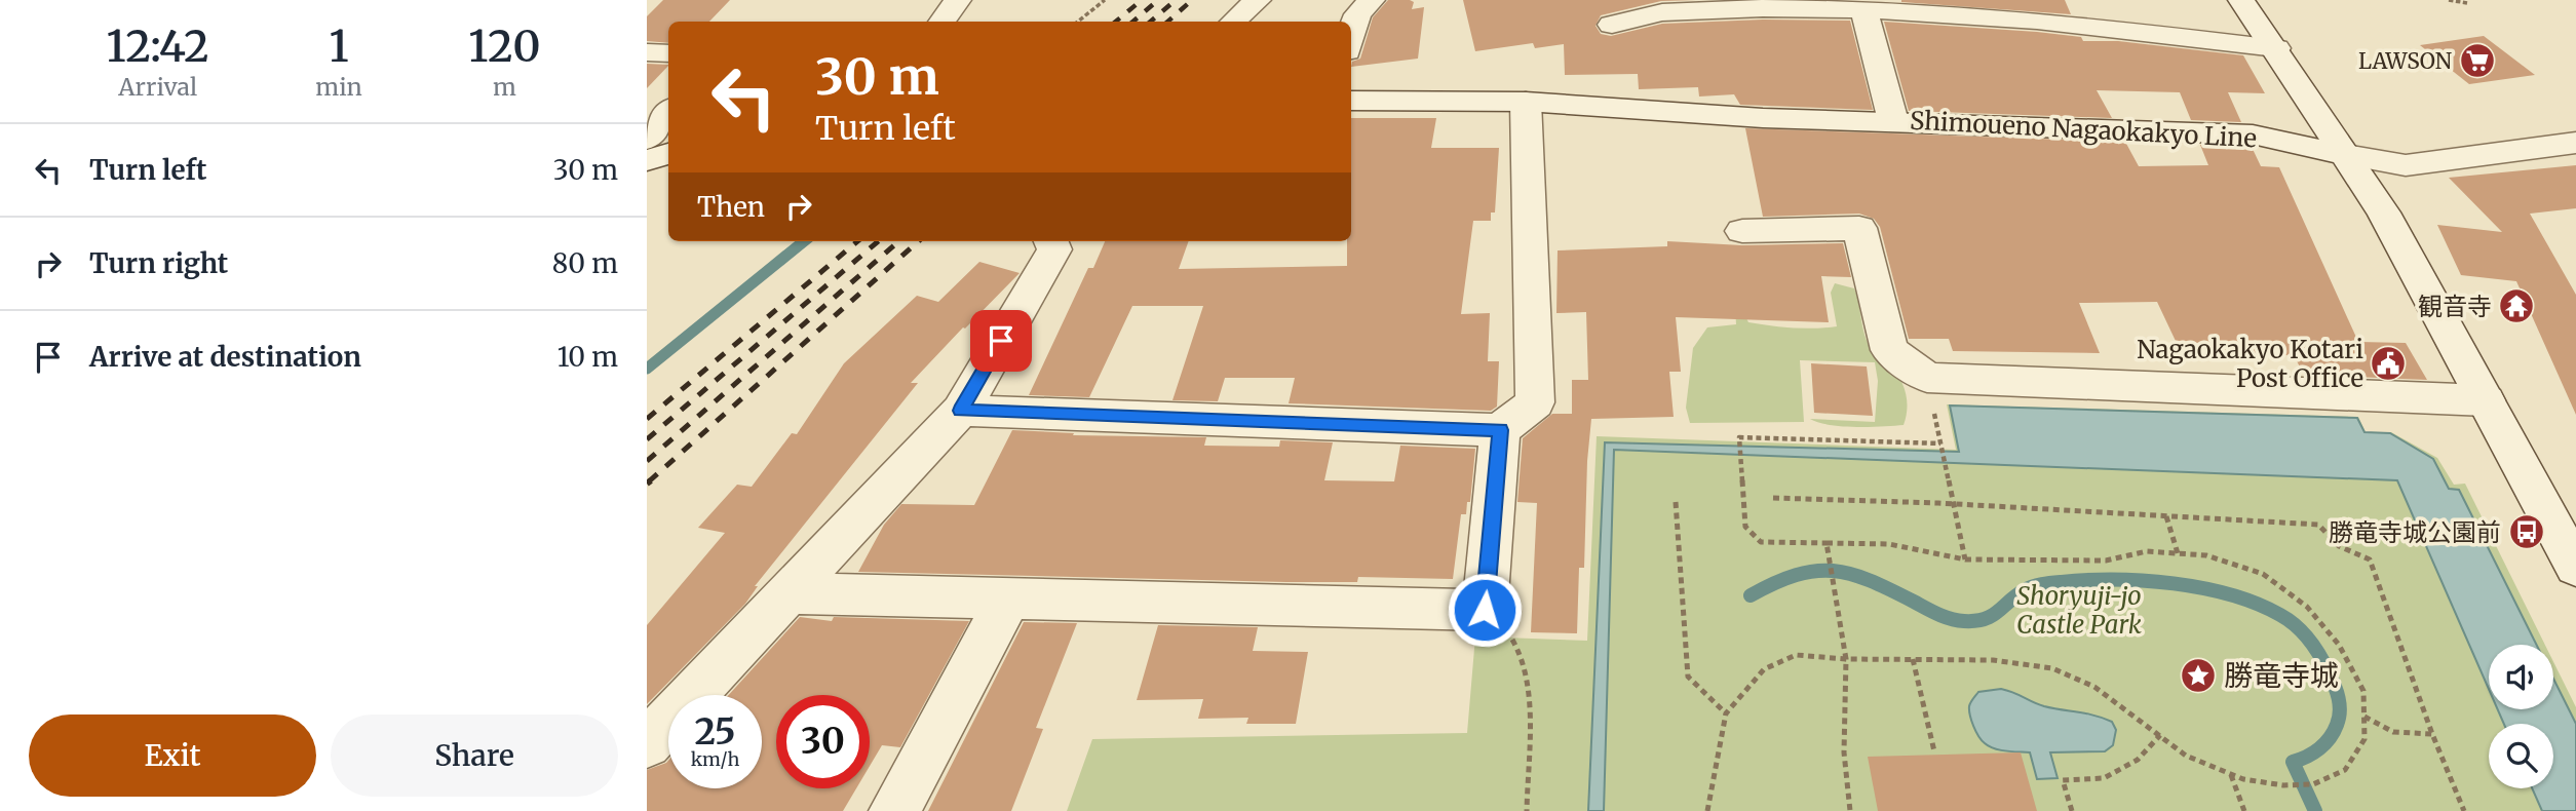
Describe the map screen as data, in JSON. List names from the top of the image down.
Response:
{
  "streets": {
    "street": ["Shimoueno Nagaokakyo Line"]
  },
  "parks": ["Shoryuji-jo Castle Park"],
  "places": {
    "supermarket": ["LAWSON"],
    "temple": ["観音寺"],
    "public building": ["Nagaokakyo Kotari Post Office"],
    "bus stop": ["勝竜寺城公園前"],
    "place": ["勝竜寺城"]
  },
  "page": {
    "eta": [
      "12:42",
      "Arrival",
      "1",
      "min",
      "120",
      "m"
    ],
    "turn": ["30 m", "Turn left"],
    "list": [
      {
        "name": "Turn left",
        "value": "30 m"
      },
      {
        "name": "Turn right",
        "value": "80 m"
      },
      {
        "name": "Arrive at destination",
        "value": "10 m"
      }
    ],
    "then": "Then",
    "speed": "25 km/h",
    "limit": "30",
    "buttons": ["Exit", "Share"]
  }
}
